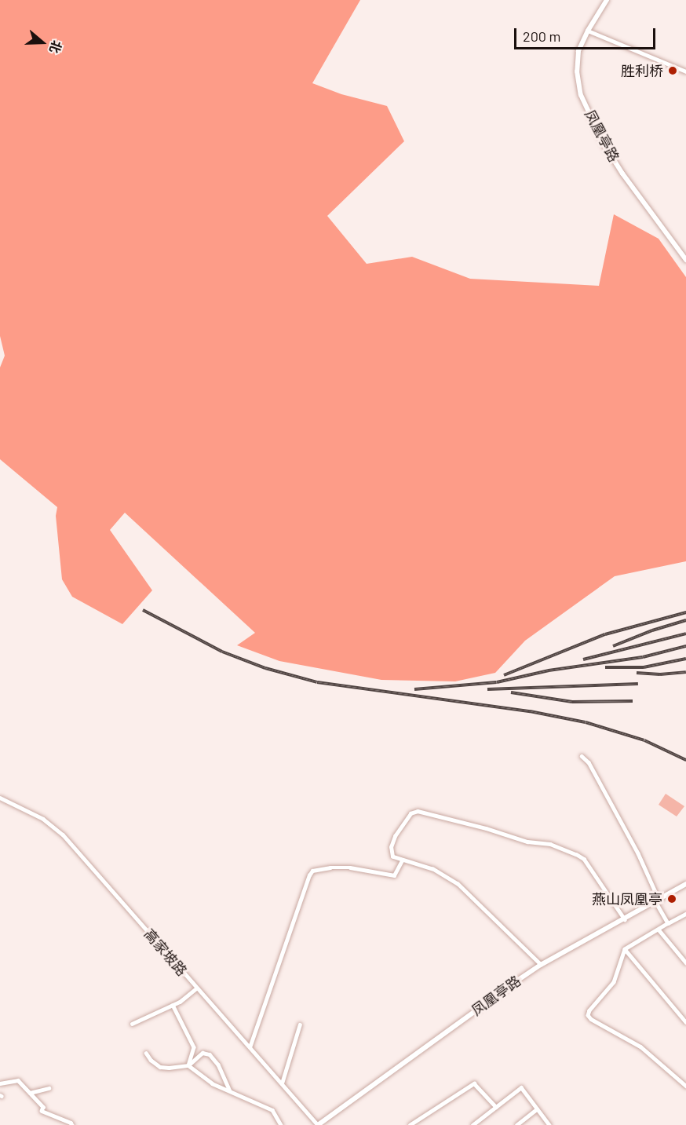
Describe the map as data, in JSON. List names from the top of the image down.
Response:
{
  "streets": {
    "street": ["凤凰亭路", "高家坡路"]
  },
  "crossings": [
    ["凤凰亭路", "高家坡路"]
  ],
  "places": ["胜利桥", "燕山凤凰亭"],
  "scale_bar": "200 m",
  "north": "right"
}
